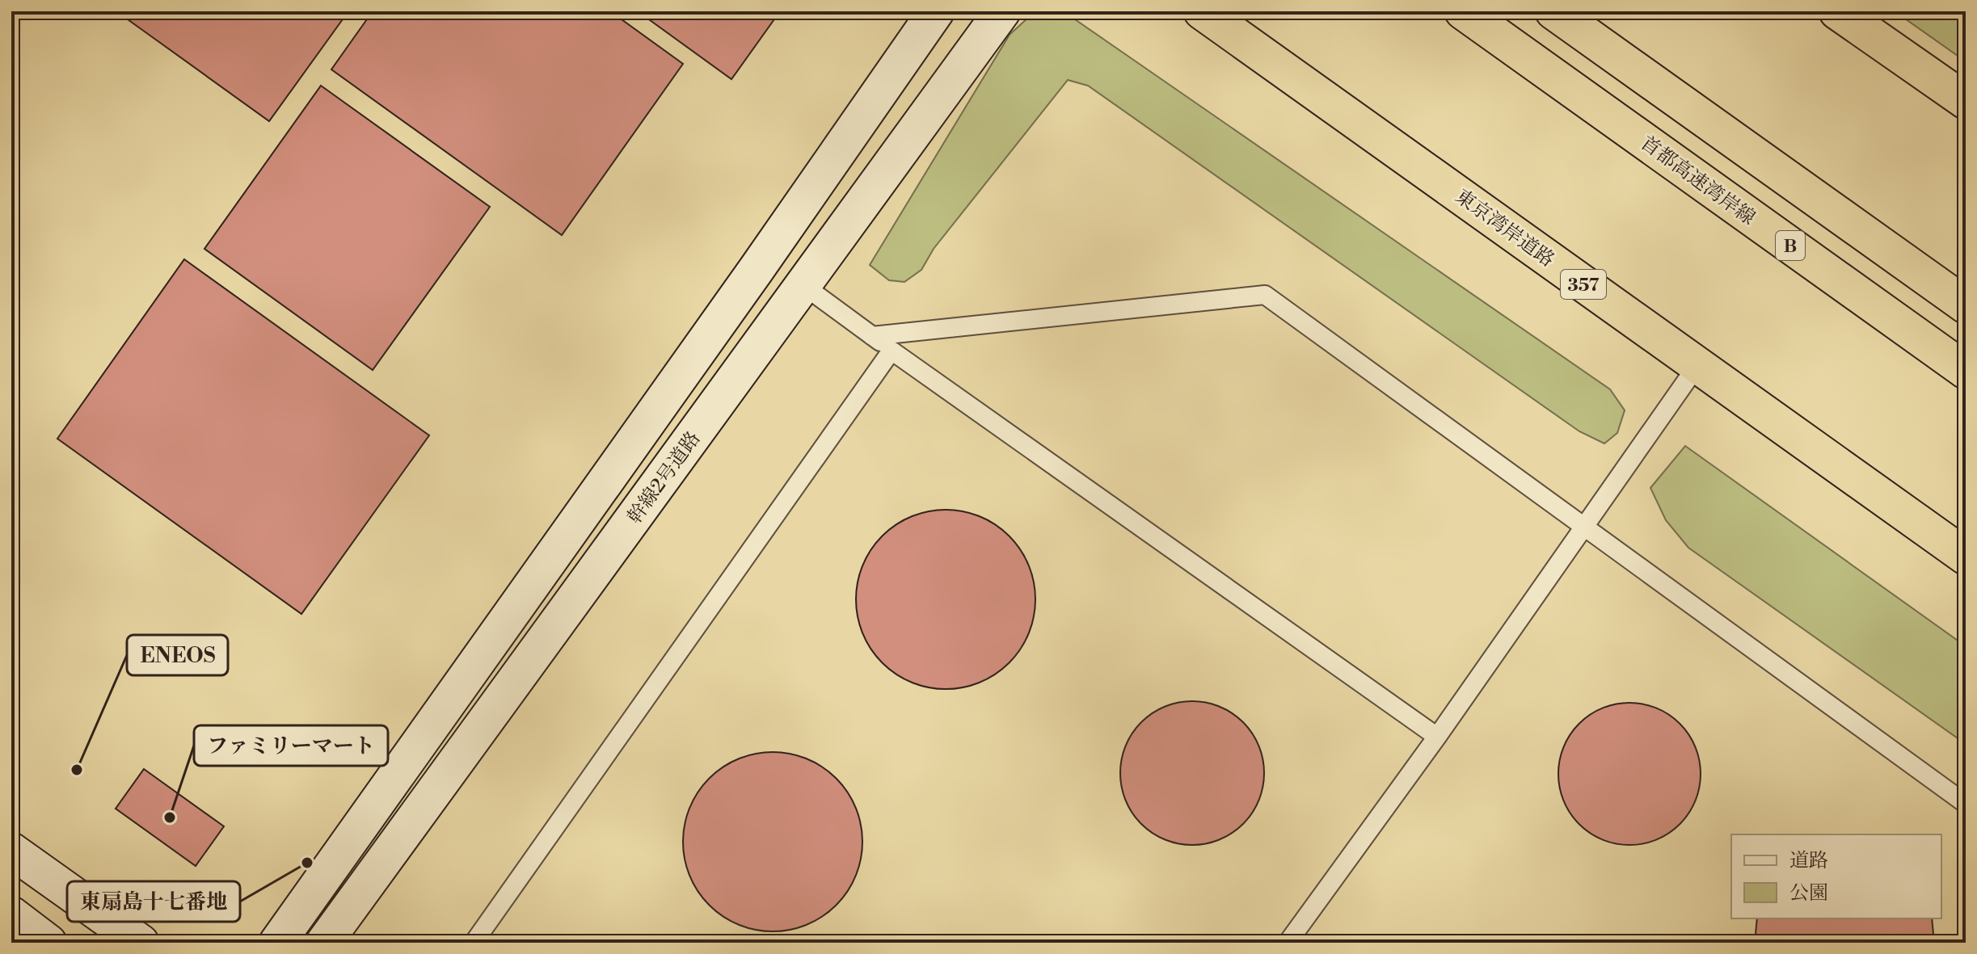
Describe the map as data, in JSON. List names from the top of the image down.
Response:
{
  "streets": {
    "highway": [
      "首都高速湾岸線",
      "東京湾岸道路",
      "B",
      "357"
    ],
    "street": ["幹線2号道路"]
  },
  "places": ["ENEOS", "ファミリーマート", "東扇島十七番地"],
  "legend": ["道路", "公園"]
}
